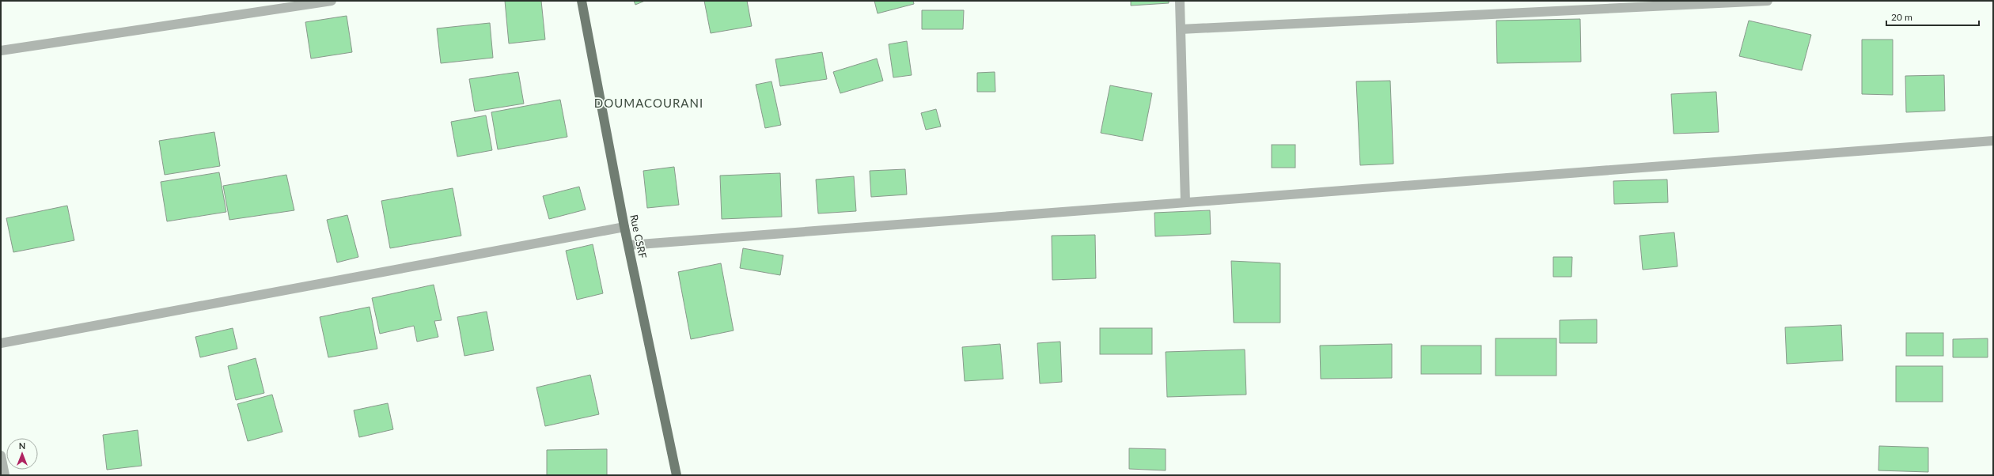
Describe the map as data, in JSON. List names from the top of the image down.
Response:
{
  "streets": {
    "main road": ["Rue CSRF"]
  },
  "districts": ["DOUMACOURANI"],
  "scale_bar": "20 m",
  "north": "top"
}
